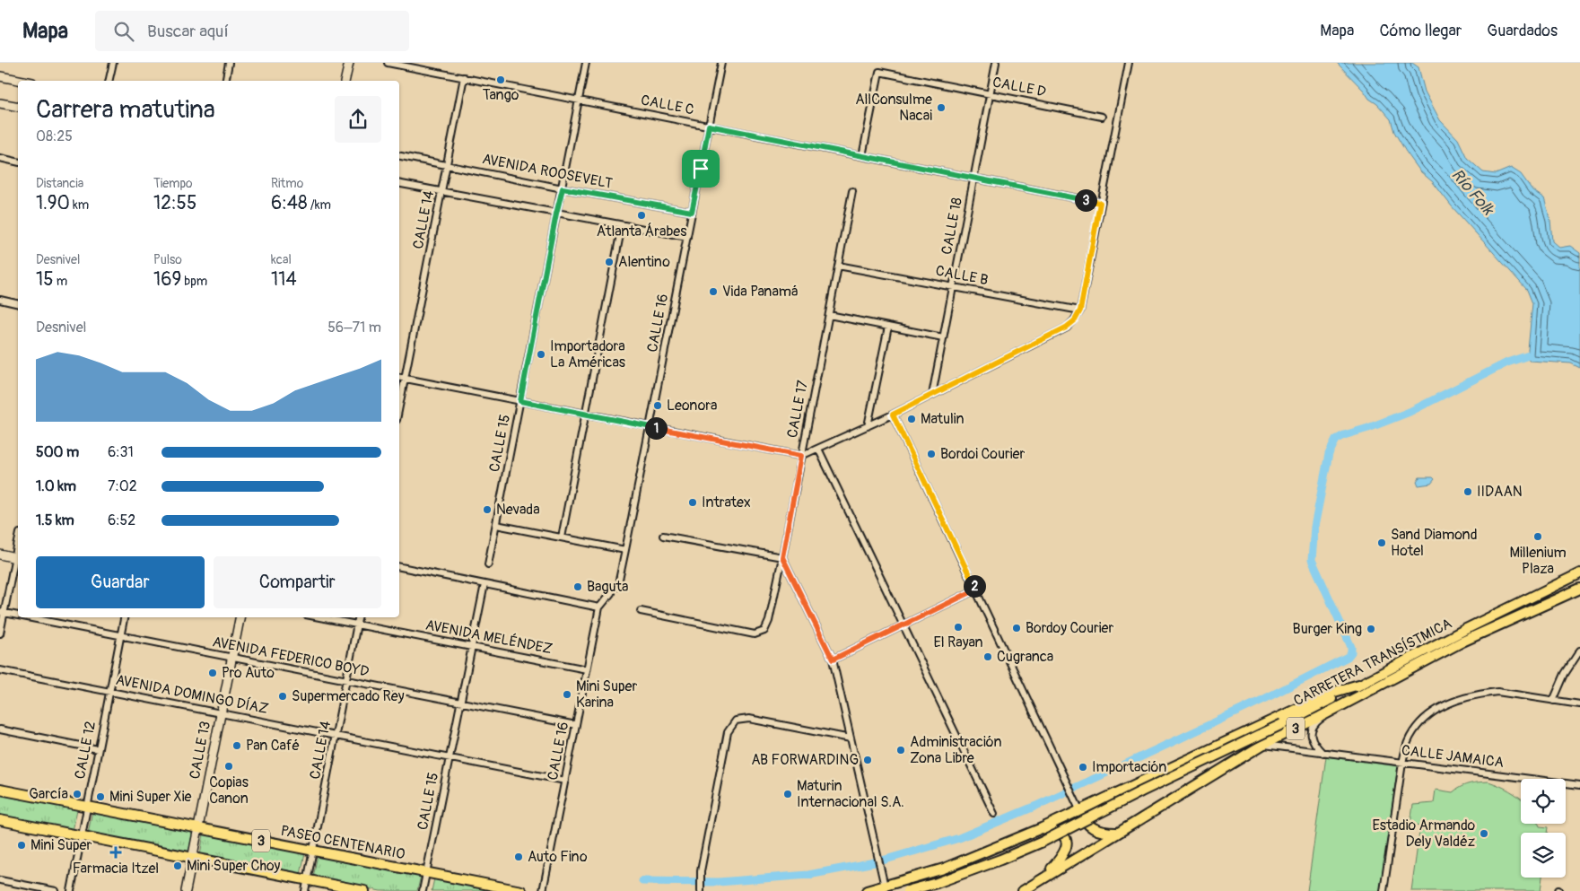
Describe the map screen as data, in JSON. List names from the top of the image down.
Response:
{
  "streets": {
    "main road": [
      "CARRETERA TRANSÍSTMICA",
      "3",
      "CALLE 13",
      "PASEO CENTENARIO"
    ],
    "street": [
      "CALLE D",
      "CALLE C",
      "AVENIDA ROOSEVELT",
      "CALLE 14",
      "CALLE 18",
      "CALLE B",
      "CALLE 16",
      "CALLE 17",
      "CALLE 15",
      "AVENIDA MELÉNDEZ",
      "AVENIDA FEDERICO BOYD",
      "AVENIDA DOMINGO DÍAZ",
      "CALLE 12",
      "CALLE JAMAICA"
    ]
  },
  "crossings": [
    ["CALLE D", "CALLE C"],
    ["CALLE D", "CALLE 18"],
    ["CALLE C", "CALLE 14"],
    ["CALLE C", "CALLE 18"],
    ["CALLE C", "CALLE 16"],
    ["CALLE C", "CALLE 15"],
    ["AVENIDA ROOSEVELT", "CALLE 14"],
    ["AVENIDA ROOSEVELT", "CALLE 16"],
    ["AVENIDA ROOSEVELT", "CALLE 15"],
    ["CALLE 14", "AVENIDA MELÉNDEZ"],
    ["CALLE 14", "AVENIDA FEDERICO BOYD"],
    ["CALLE 14", "AVENIDA DOMINGO DÍAZ"],
    ["CALLE 14", "3"],
    ["CALLE 14", "PASEO CENTENARIO"],
    ["CALLE 18", "CALLE B"],
    ["CALLE B", "CALLE 17"],
    ["CALLE 16", "AVENIDA MELÉNDEZ"],
    ["CALLE 16", "AVENIDA FEDERICO BOYD"],
    ["CALLE 16", "AVENIDA DOMINGO DÍAZ"],
    ["CALLE 15", "AVENIDA MELÉNDEZ"],
    ["CALLE 15", "AVENIDA FEDERICO BOYD"],
    ["CALLE 15", "AVENIDA DOMINGO DÍAZ"],
    ["CALLE 15", "PASEO CENTENARIO"],
    ["AVENIDA FEDERICO BOYD", "CALLE 12"],
    ["AVENIDA FEDERICO BOYD", "CALLE 13"],
    ["CARRETERA TRANSÍSTMICA", "CALLE JAMAICA"],
    ["AVENIDA DOMINGO DÍAZ", "CALLE 12"],
    ["AVENIDA DOMINGO DÍAZ", "CALLE 13"],
    ["3", "CALLE 12"],
    ["3", "CALLE 13"],
    ["CALLE 12", "PASEO CENTENARIO"],
    ["CALLE 13", "PASEO CENTENARIO"]
  ],
  "water": ["Río Folk"],
  "places": {
    "other": [
      "Tango",
      "AllConsulme Nacai",
      "Atlanta Árabes",
      "Alentino",
      "Vida Panamá",
      "Importadora La Américas",
      "Leonora",
      "Matulin",
      "Bordoi Courier",
      "IIDAAN",
      "Intratex",
      "Nevada",
      "Millenium Plaza",
      "Sand Diamond Hotel",
      "Baguta",
      "El Rayan",
      "Bordoy Courier",
      "Burger King",
      "Cugranca",
      "Pro Auto",
      "Mini Super Karina",
      "Supermercado Rey",
      "Pan Café",
      "Administración Zona Libre",
      "AB FORWARDING",
      "Copias Canon",
      "Importación",
      "García",
      "Maturin Internacional S.A.",
      "Mini Super Xie",
      "Estadio Armando Dely Valdéz",
      "Mini Super",
      "Auto Fino",
      "Mini Super Choy"
    ],
    "health": ["Farmacia Itzel"]
  },
  "page": {
    "header": "Mapa",
    "search": "Buscar aquí",
    "nav": ["Mapa", "Cómo llegar", "Guardados"],
    "heading": ["Carrera matutina", "08:25"],
    "stats": [
      ["Distancia", "1.90 km"],
      ["Tiempo", "12:55"],
      ["Ritmo", "6:48 /km"],
      ["Desnivel", "15 m"],
      ["Pulso", "169 bpm"],
      ["kcal", "114"]
    ],
    "pins": ["3", "1", "2"],
    "chart": ["Desnivel", "56–71 m"],
    "list": [
      {
        "name": "500 m",
        "note": "6:31"
      },
      {
        "name": "1.0 km",
        "note": "7:02"
      },
      {
        "name": "1.5 km",
        "note": "6:52"
      }
    ],
    "buttons": ["Guardar", "Compartir"]
  }
}
